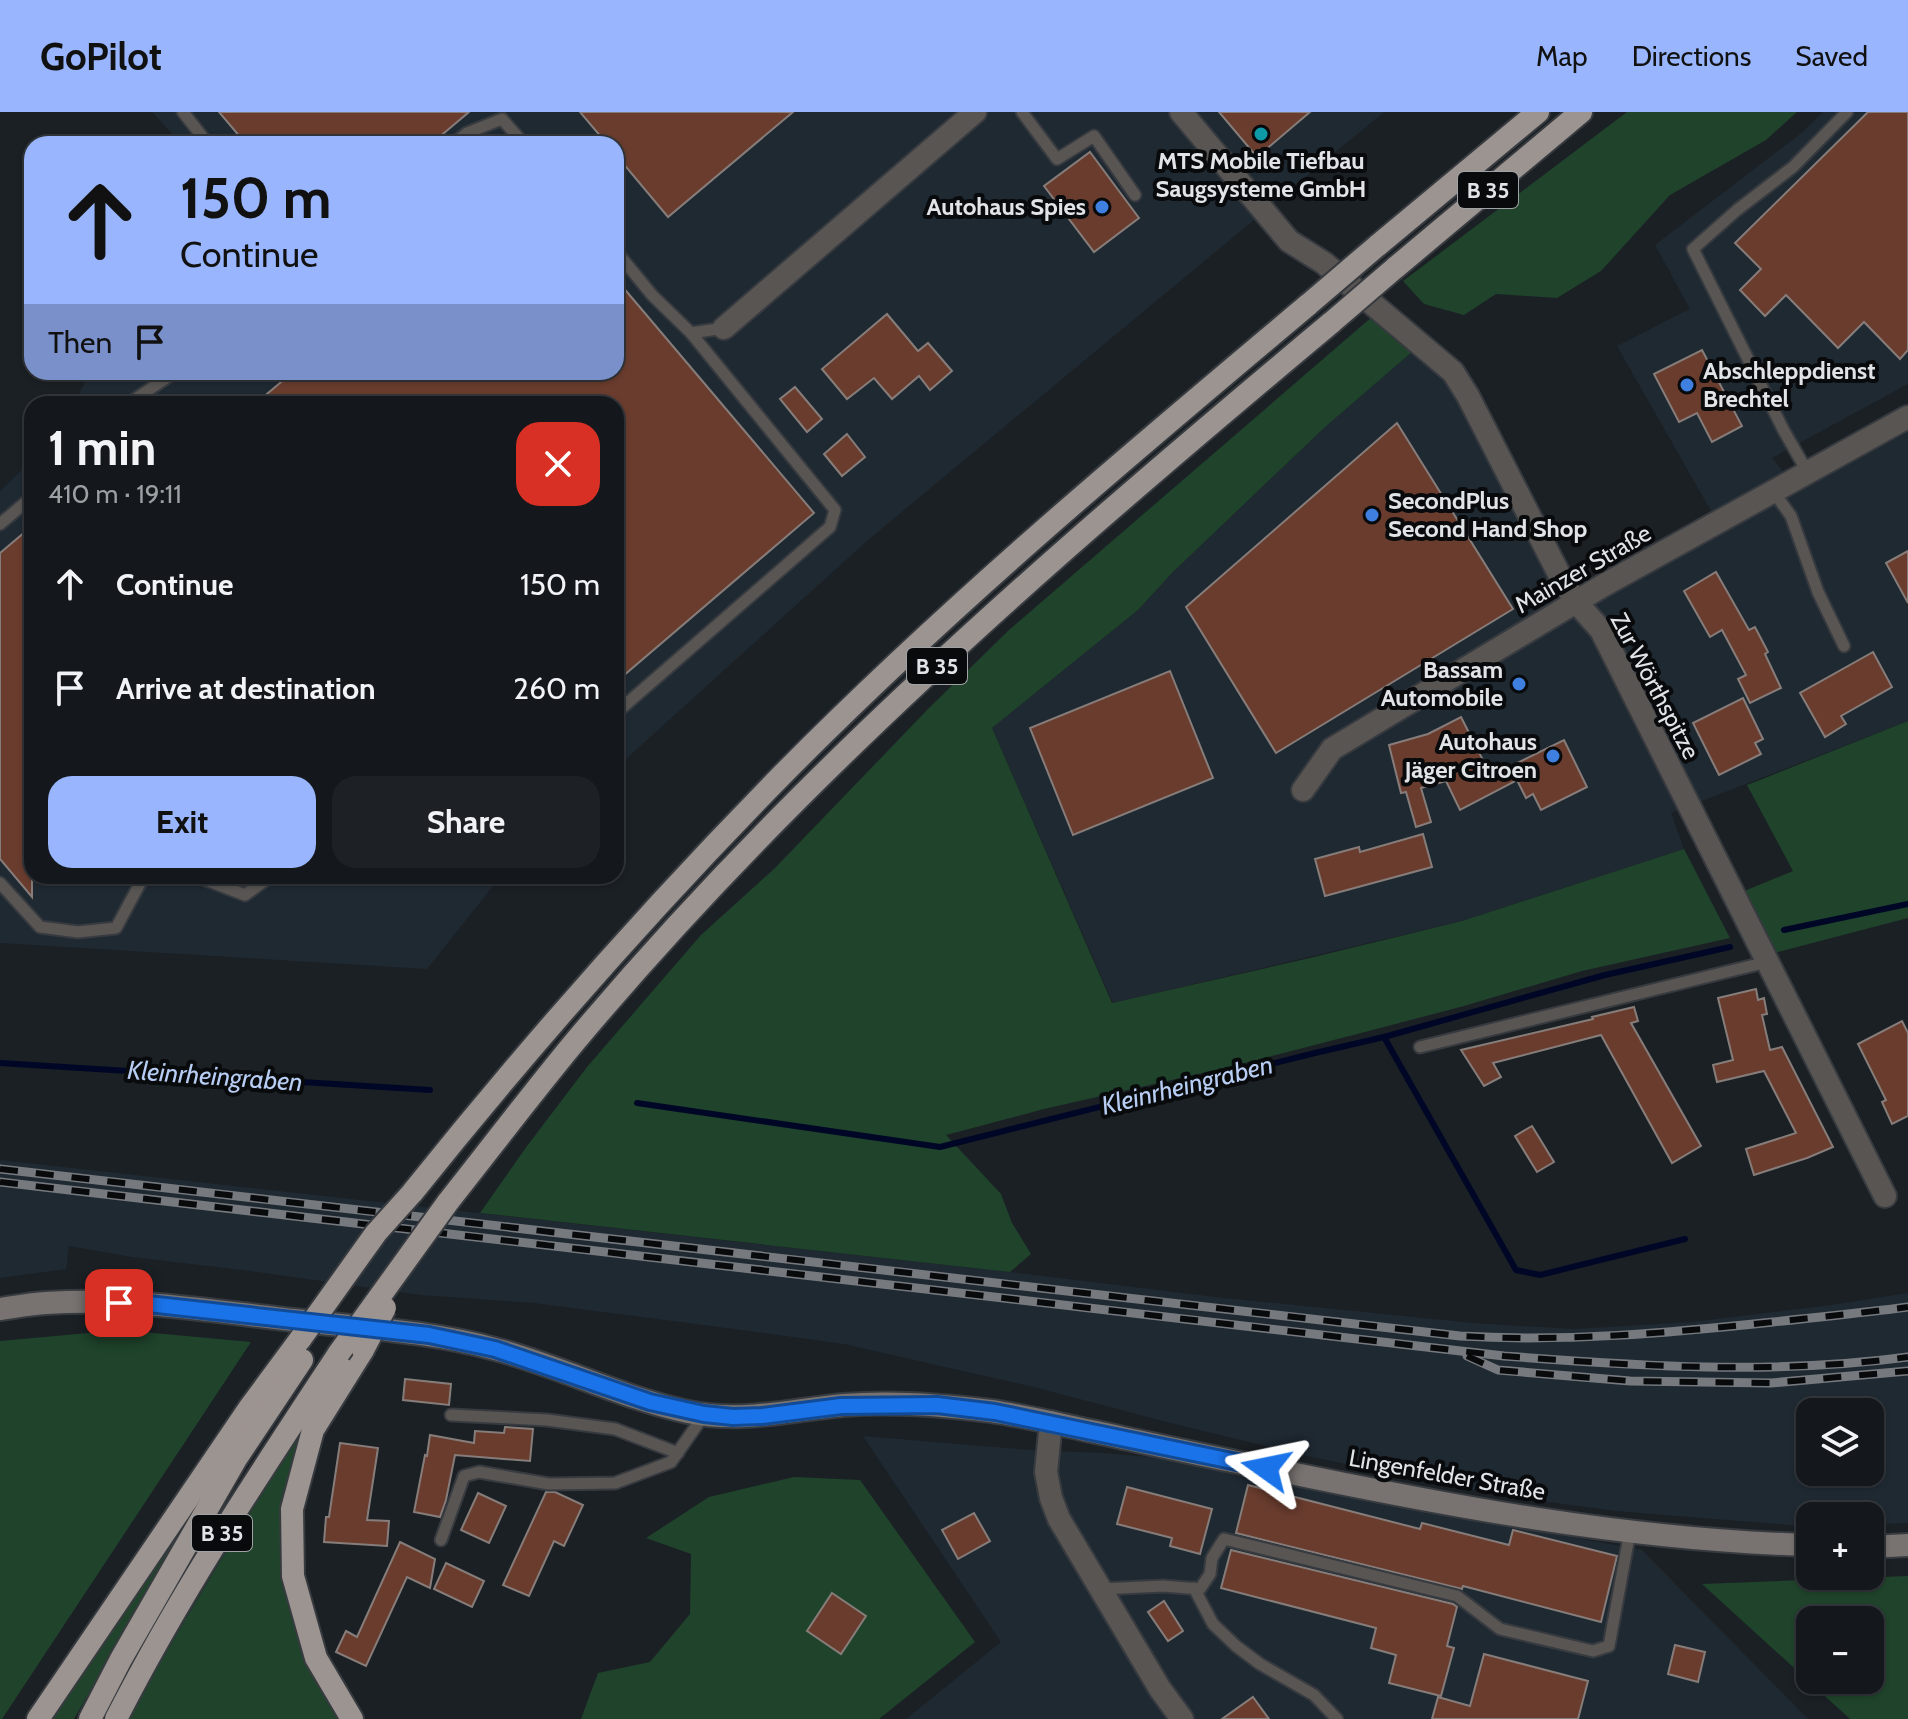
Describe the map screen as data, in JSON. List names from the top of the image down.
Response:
{
  "streets": {
    "highway": ["B 35"],
    "main road": ["Lingenfelder Straße"],
    "street": ["Mainzer Straße", "Zur Wörthspitze"]
  },
  "crossings": [
    ["Mainzer Straße", "Zur Wörthspitze"]
  ],
  "water": ["Kleinrheingraben"],
  "places": [
    "MTS Mobile Tiefbau Saugsysteme GmbH",
    "Autohaus Spies",
    "Abschleppdienst Brechtel",
    "SecondPlus Second Hand Shop",
    "Bassam Automobile",
    "Autohaus Jäger Citroen"
  ],
  "page": {
    "header": "GoPilot",
    "nav": ["Map", "Directions", "Saved"],
    "turn": ["150 m", "Continue"],
    "then": "Then",
    "heading": ["1 min", "410 m · 19:11"],
    "list": [
      {
        "name": "Continue",
        "value": "150 m"
      },
      {
        "name": "Arrive at destination",
        "value": "260 m"
      }
    ],
    "buttons": ["Exit", "Share"],
    "map_buttons": ["+", "−"]
  }
}
